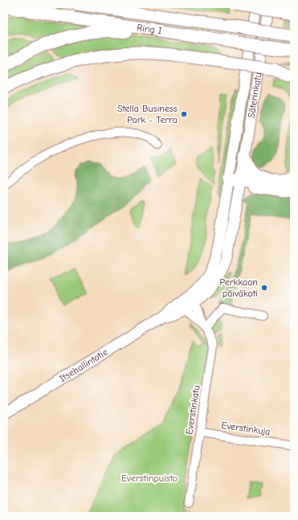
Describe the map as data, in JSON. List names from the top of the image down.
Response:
{
  "streets": {
    "highway": ["Ring I"],
    "main road": ["Säterinkatu", "Itsehallintotie"],
    "street": ["Everstinkatu", "Everstinkuja"]
  },
  "crossings": [
    ["Säterinkatu", "Itsehallintotie"],
    ["Itsehallintotie", "Everstinkatu"],
    ["Everstinkatu", "Everstinkuja"]
  ],
  "parks": ["Everstinpuisto"],
  "places": ["Stella Business Park - Terra", "Perkkaan päiväkoti"]
}
